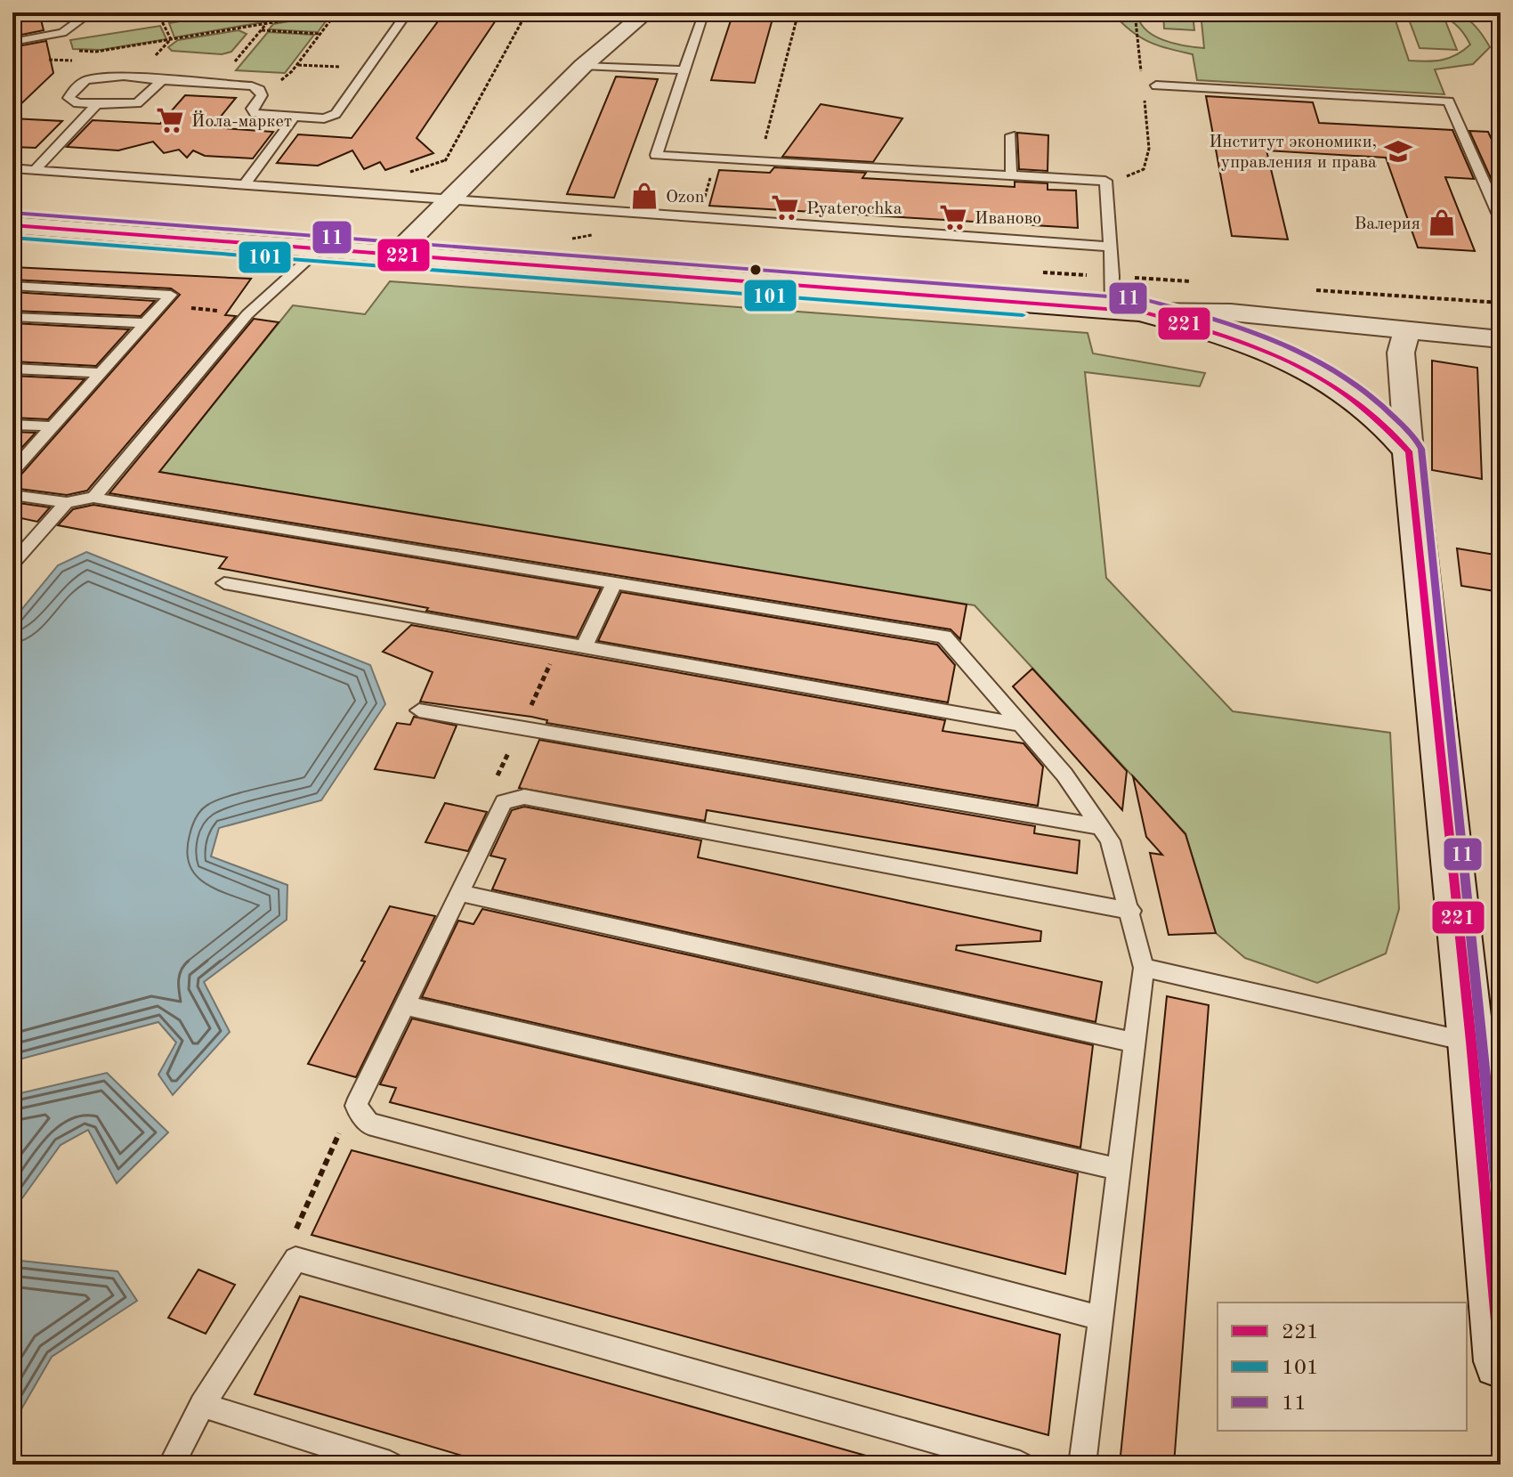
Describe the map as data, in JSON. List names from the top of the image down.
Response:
{
  "places": {
    "supermarket": ["Йола-маркет", "Pyaterochka", "Иваново"],
    "school or university": ["Институт экономики, управления и права"],
    "shop": ["Ozon", "Валерия"]
  },
  "lines": ["transit line 11", "transit line 221", "transit line 101"],
  "legend": ["221", "101", "11"]
}
